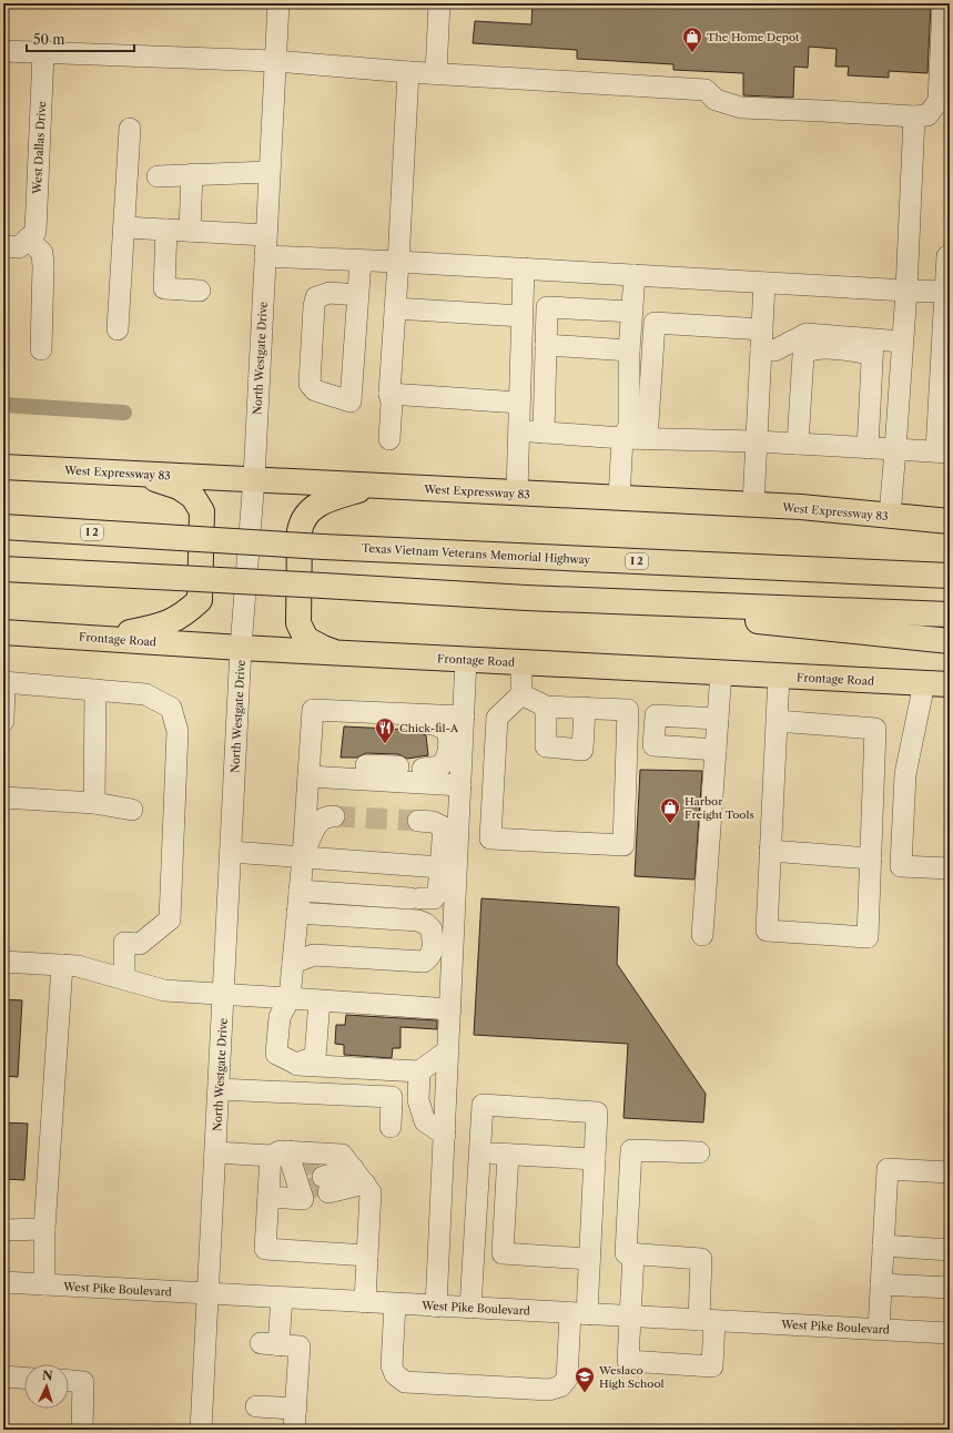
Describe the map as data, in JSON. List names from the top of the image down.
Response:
{
  "streets": {
    "main road": [
      "West Expressway 83",
      "I 2",
      "Texas Vietnam Veterans Memorial Highway",
      "Frontage Road"
    ],
    "street": ["West Dallas Drive", "North Westgate Drive", "West Pike Boulevard"]
  },
  "crossings": [
    ["North Westgate Drive", "West Expressway 83"],
    ["North Westgate Drive", "Frontage Road"],
    ["North Westgate Drive", "West Pike Boulevard"]
  ],
  "places": {
    "shop": ["The Home Depot", "Harbor Freight Tools"],
    "restaurant": ["Chick-fil-A"],
    "school or university": ["Weslaco High School"]
  },
  "scale_bar": "50 m",
  "north": "top"
}
